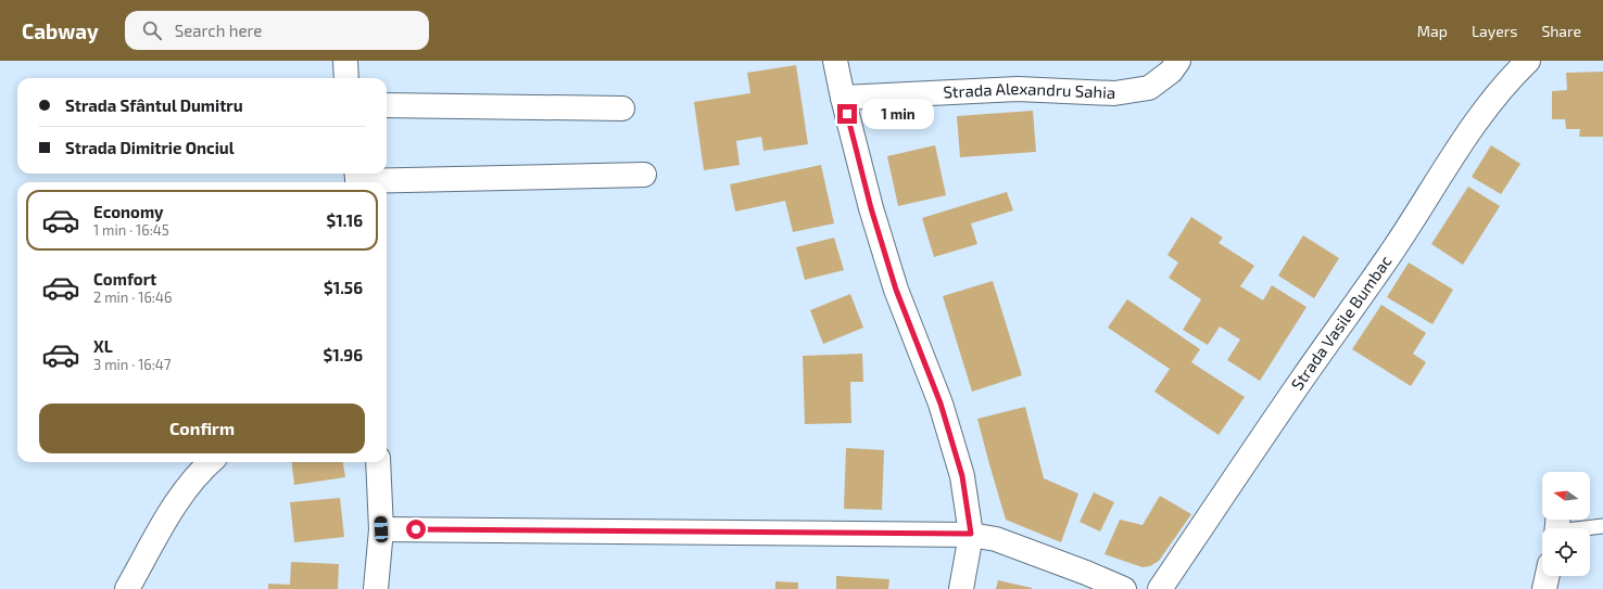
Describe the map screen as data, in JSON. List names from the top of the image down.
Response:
{
  "streets": {
    "street": ["Strada Alexandru Sahia", "Strada Vasile Bumbac"]
  },
  "north": "left",
  "page": {
    "header": "Cabway",
    "search": "Search here",
    "nav": ["Map", "Layers", "Share"],
    "banner": ["Strada Sfântul Dumitru", "Strada Dimitrie Onciul"],
    "bubble": "1 min",
    "list": [
      {
        "name": "Economy",
        "note": "1 min · 16:45",
        "value": "$1.16"
      },
      {
        "name": "Comfort",
        "note": "2 min · 16:46",
        "value": "$1.56"
      },
      {
        "name": "XL",
        "note": "3 min · 16:47",
        "value": "$1.96"
      }
    ],
    "buttons": "Confirm"
  }
}
